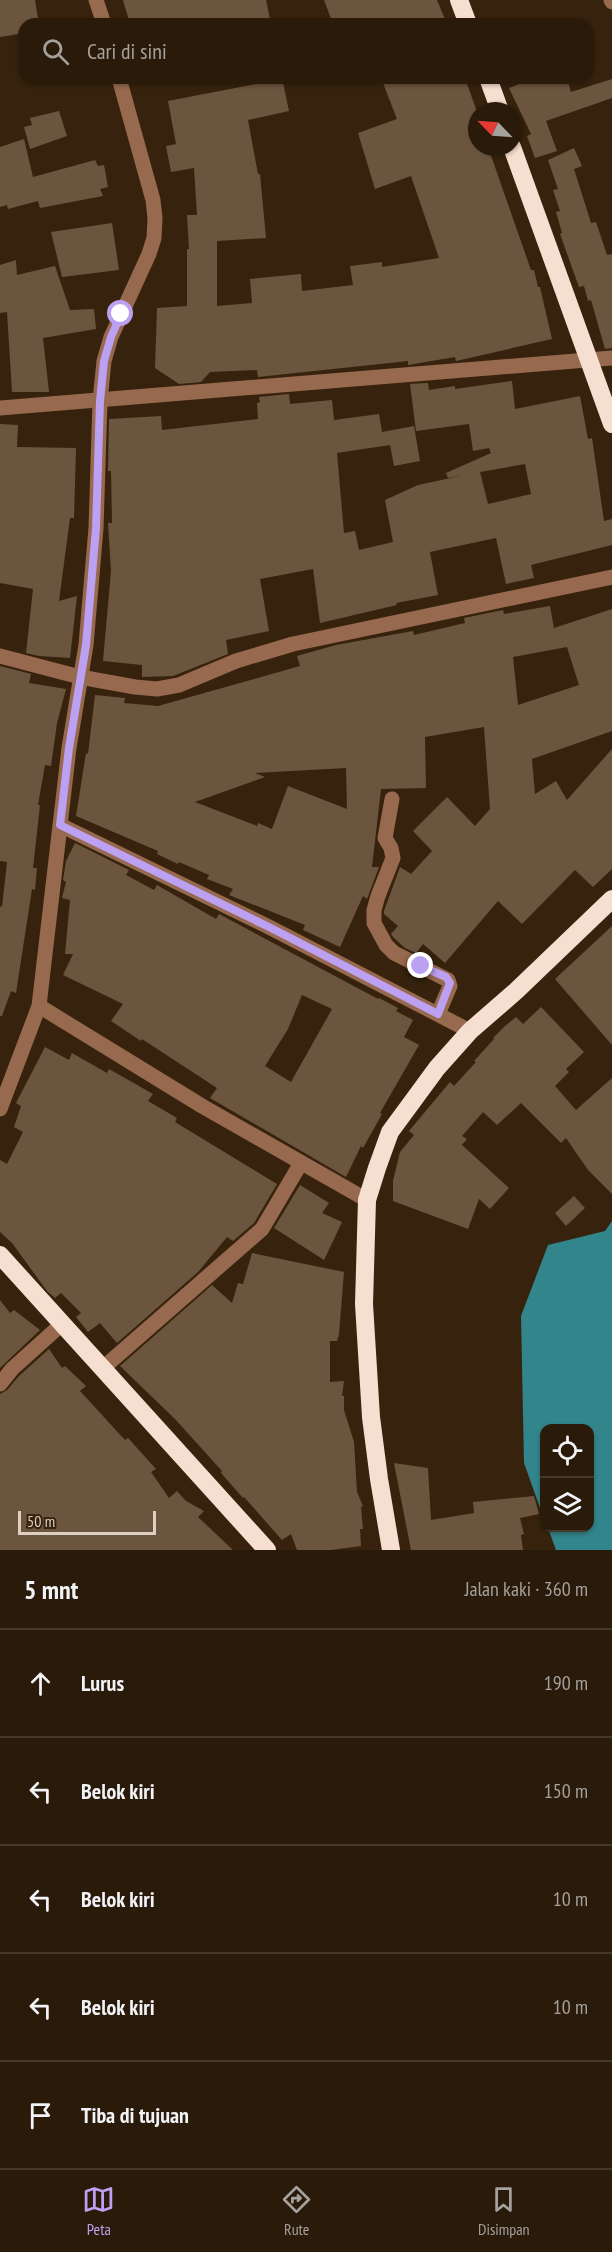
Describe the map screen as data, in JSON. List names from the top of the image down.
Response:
{
  "scale_bar": "50 m",
  "north": "top left",
  "page": {
    "search": "Cari di sini",
    "scale": "50 m",
    "heading": ["5 mnt", "Jalan kaki · 360 m"],
    "list": [
      ["Lurus", "190 m"],
      ["Belok kiri", "150 m"],
      ["Belok kiri", "10 m"],
      ["Belok kiri", "10 m"],
      "Tiba di tujuan"
    ],
    "nav": ["Peta", "Rute", "Disimpan"]
  }
}
